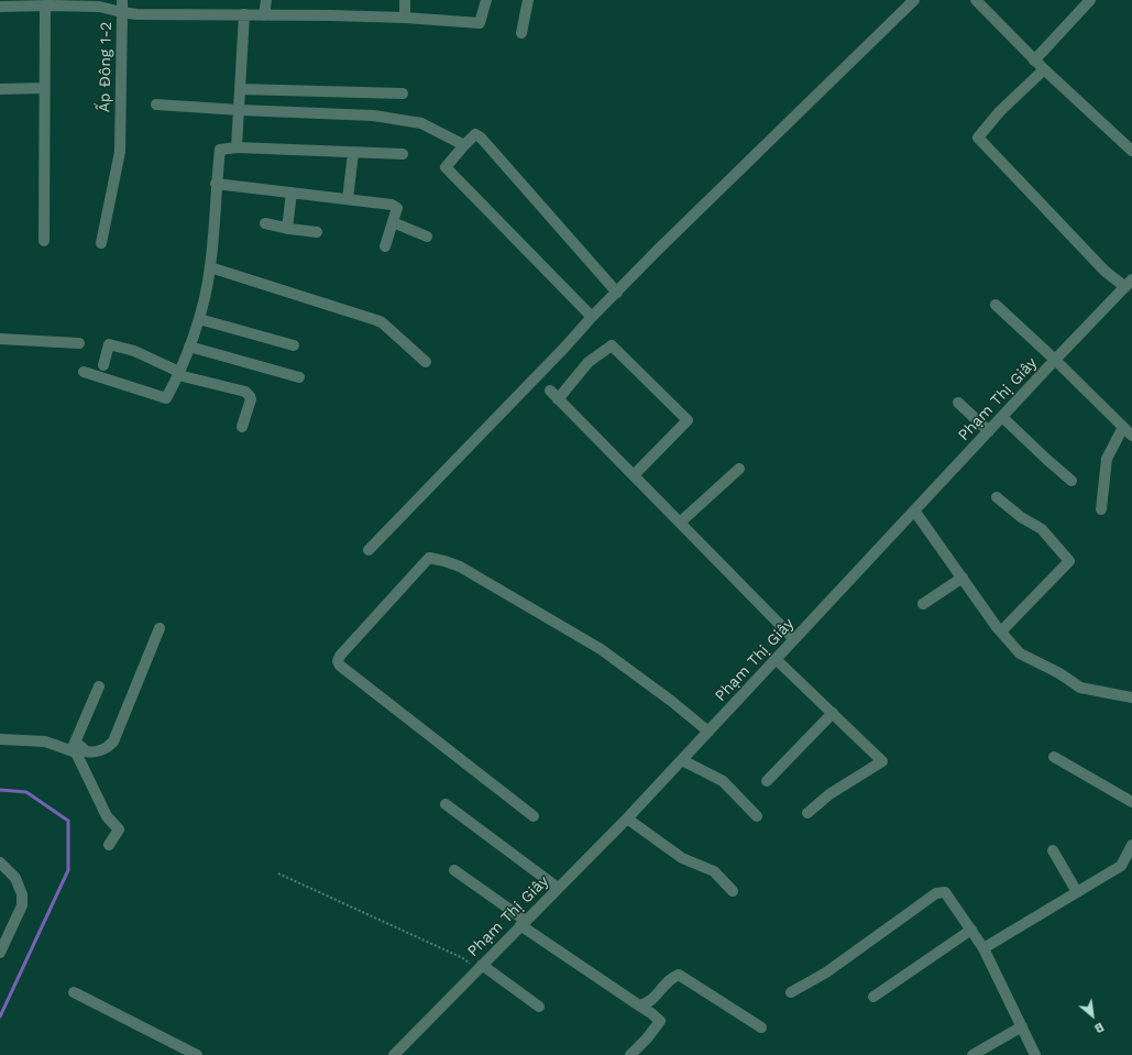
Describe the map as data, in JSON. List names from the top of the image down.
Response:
{
  "streets": {
    "street": ["Ấp Đông 1-2", "Phạm Thị Giây"]
  },
  "north": "bottom right"
}
